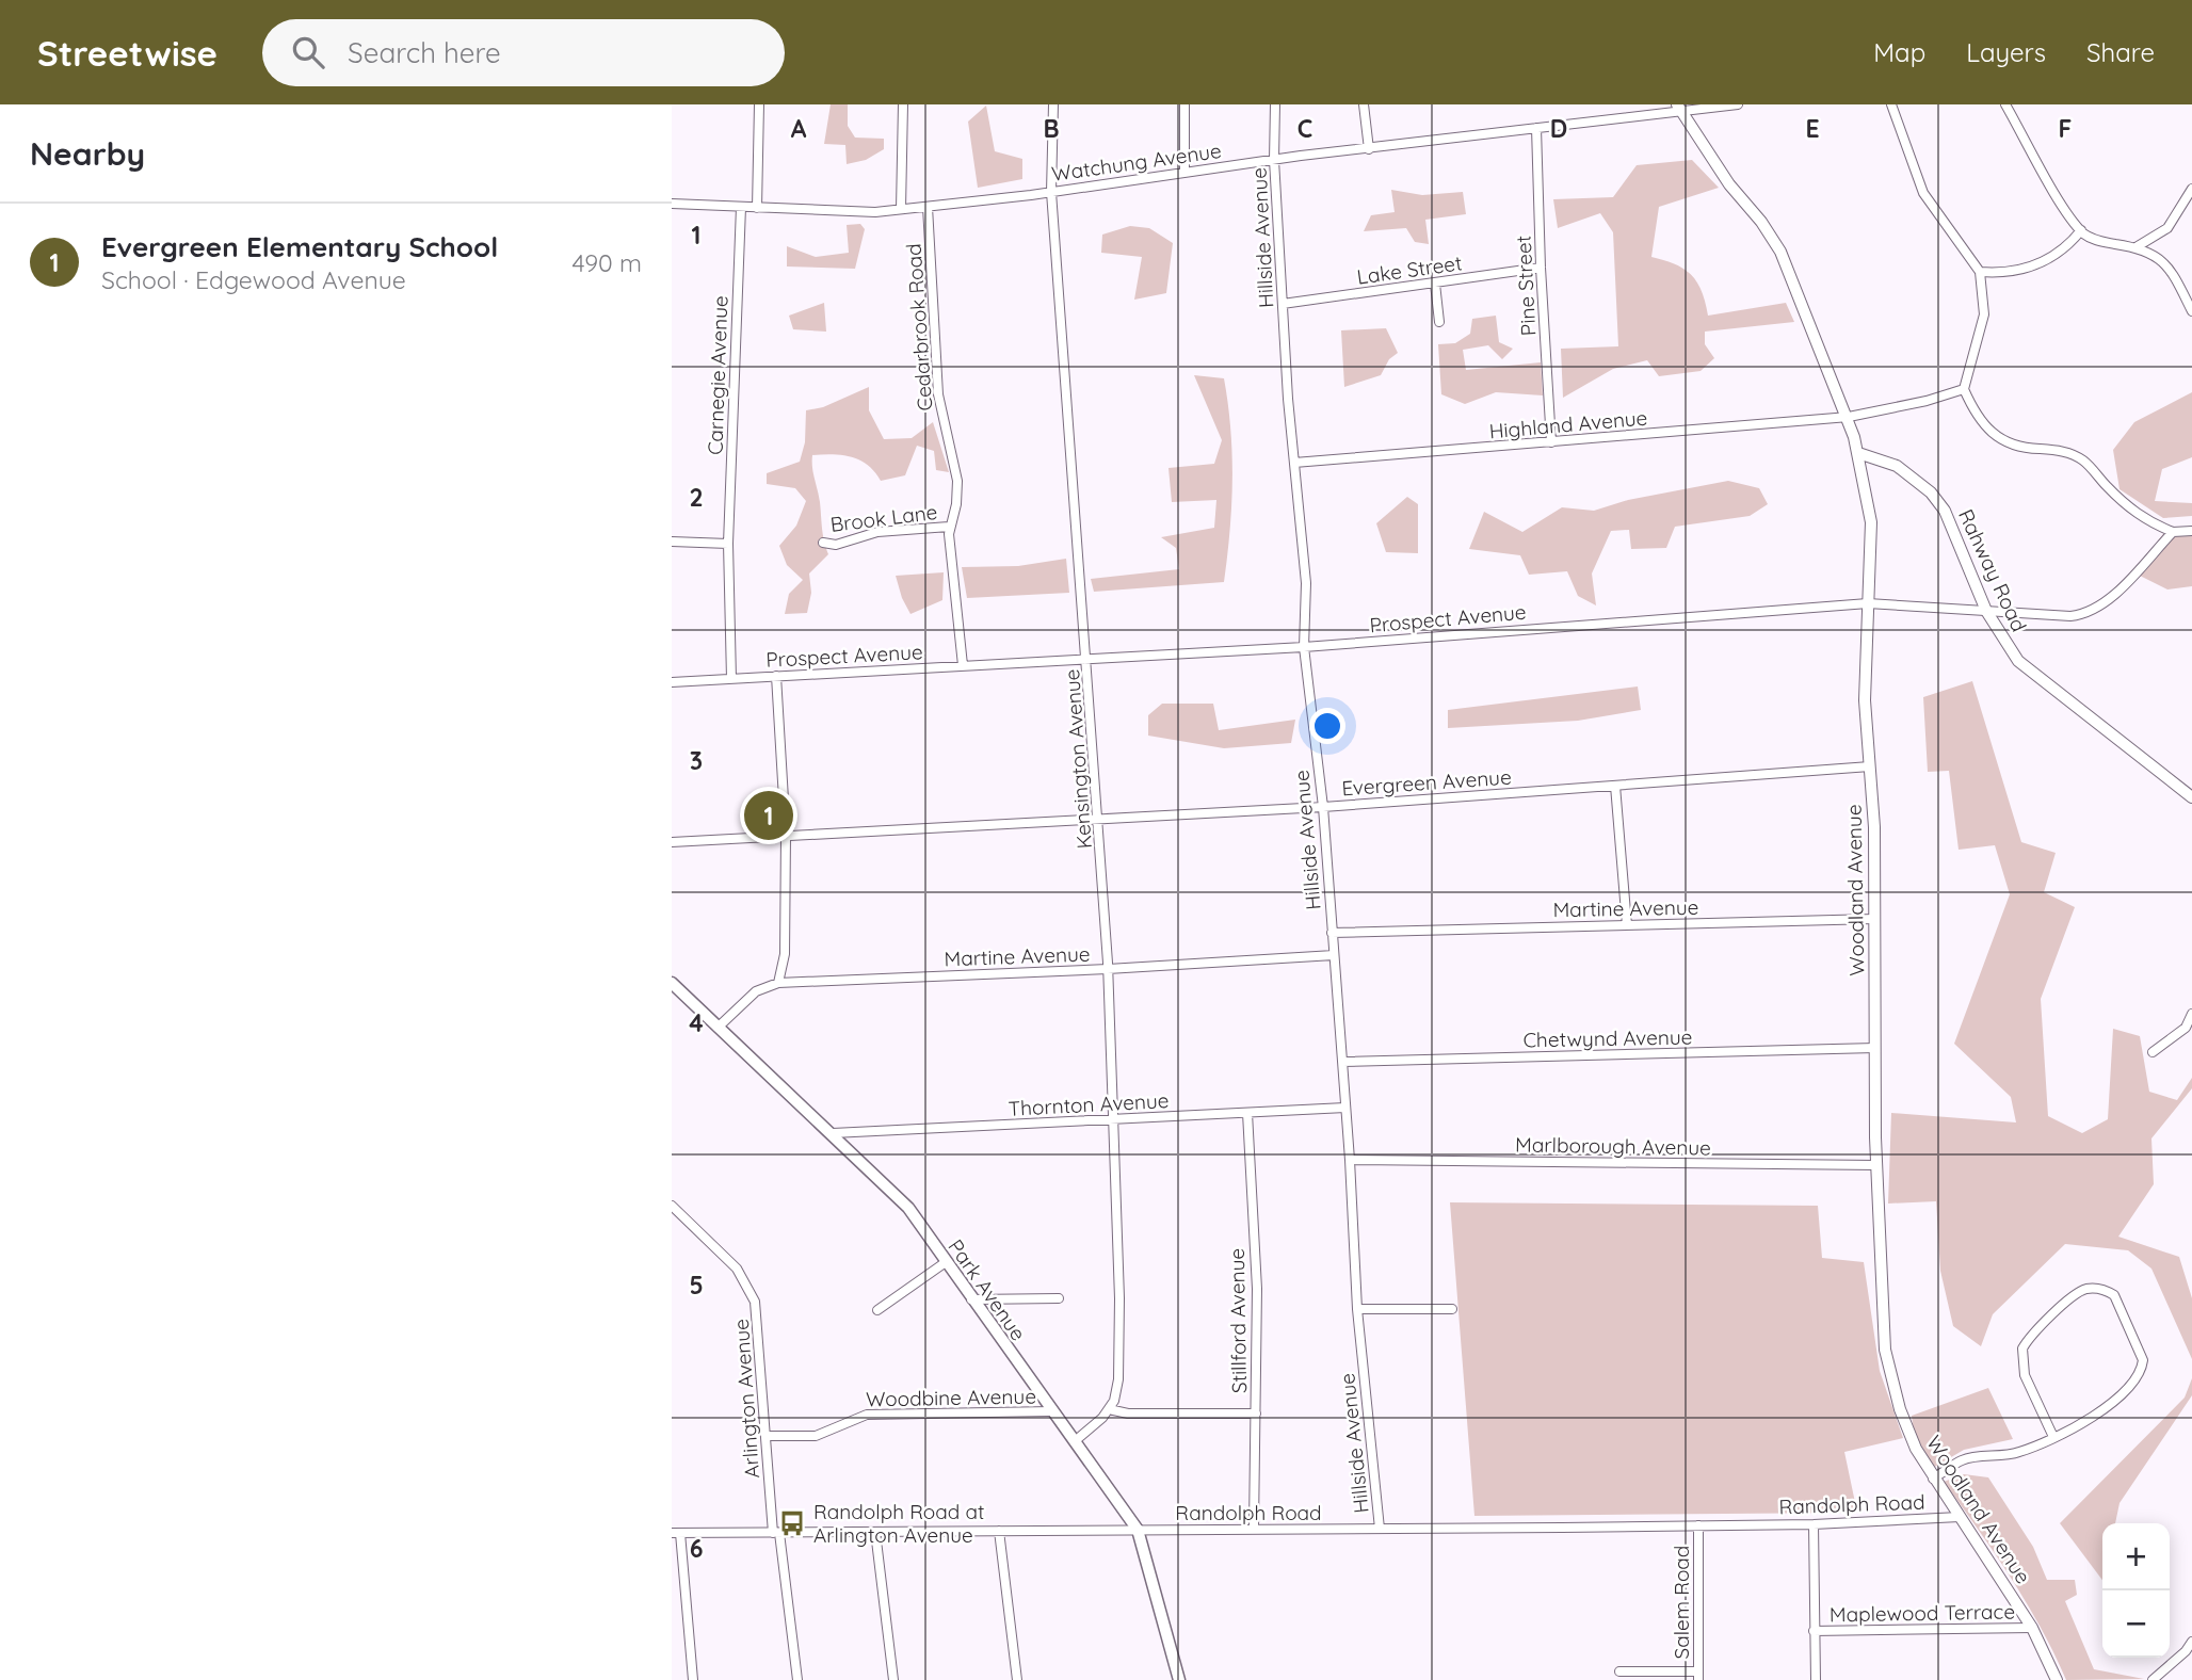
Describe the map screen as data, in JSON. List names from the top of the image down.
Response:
{
  "streets": {
    "main road": ["Park Avenue"],
    "street": [
      "Watchung Avenue",
      "Hillside Avenue",
      "Lake Street",
      "Pine Street",
      "Cedarbrook Road",
      "Carnegie Avenue",
      "Highland Avenue",
      "Brook Lane",
      "Rahway Road",
      "Prospect Avenue",
      "Kensington Avenue",
      "Evergreen Avenue",
      "Woodland Avenue",
      "Martine Avenue",
      "Chetwynd Avenue",
      "Thornton Avenue",
      "Marlborough Avenue",
      "Stillford Avenue",
      "Woodbine Avenue",
      "Arlington Avenue",
      "Randolph Road",
      "Salem Road",
      "Maplewood Terrace"
    ]
  },
  "crossings": [
    ["Watchung Avenue", "Hillside Avenue"],
    ["Watchung Avenue", "Pine Street"],
    ["Watchung Avenue", "Cedarbrook Road"],
    ["Watchung Avenue", "Carnegie Avenue"],
    ["Watchung Avenue", "Kensington Avenue"],
    ["Watchung Avenue", "Woodland Avenue"],
    ["Hillside Avenue", "Lake Street"],
    ["Hillside Avenue", "Highland Avenue"],
    ["Hillside Avenue", "Prospect Avenue"],
    ["Hillside Avenue", "Evergreen Avenue"],
    ["Hillside Avenue", "Martine Avenue"],
    ["Hillside Avenue", "Chetwynd Avenue"],
    ["Hillside Avenue", "Thornton Avenue"],
    ["Hillside Avenue", "Marlborough Avenue"],
    ["Hillside Avenue", "Randolph Road"],
    ["Lake Street", "Pine Street"],
    ["Pine Street", "Highland Avenue"],
    ["Cedarbrook Road", "Brook Lane"],
    ["Cedarbrook Road", "Prospect Avenue"],
    ["Carnegie Avenue", "Prospect Avenue"],
    ["Highland Avenue", "Woodland Avenue"],
    ["Rahway Road", "Prospect Avenue"],
    ["Rahway Road", "Woodland Avenue"],
    ["Prospect Avenue", "Kensington Avenue"],
    ["Prospect Avenue", "Woodland Avenue"],
    ["Kensington Avenue", "Evergreen Avenue"],
    ["Kensington Avenue", "Martine Avenue"],
    ["Kensington Avenue", "Thornton Avenue"],
    ["Evergreen Avenue", "Woodland Avenue"],
    ["Woodland Avenue", "Martine Avenue"],
    ["Woodland Avenue", "Chetwynd Avenue"],
    ["Woodland Avenue", "Marlborough Avenue"],
    ["Woodland Avenue", "Randolph Road"],
    ["Woodland Avenue", "Maplewood Terrace"],
    ["Martine Avenue", "Park Avenue"],
    ["Thornton Avenue", "Park Avenue"],
    ["Thornton Avenue", "Stillford Avenue"],
    ["Park Avenue", "Woodbine Avenue"],
    ["Park Avenue", "Randolph Road"],
    ["Stillford Avenue", "Randolph Road"],
    ["Woodbine Avenue", "Arlington Avenue"],
    ["Arlington Avenue", "Randolph Road"],
    ["Randolph Road", "Salem Road"]
  ],
  "places": {
    "bus stop": ["Randolph Road at Arlington Avenue"]
  },
  "page": {
    "header": "Streetwise",
    "search": "Search here",
    "nav": ["Map", "Layers", "Share"],
    "heading": "Nearby",
    "list": [
      {
        "mark": "1",
        "name": "Evergreen Elementary School",
        "note": "School · Edgewood Avenue",
        "value": "490 m"
      }
    ],
    "pins": "1",
    "map_buttons": ["+", "−"]
  },
  "grid": {
    "columns": [
      "A",
      "B",
      "C",
      "D",
      "E",
      "F"
    ],
    "rows": [
      "1",
      "2",
      "3",
      "4",
      "5",
      "6"
    ]
  }
}
